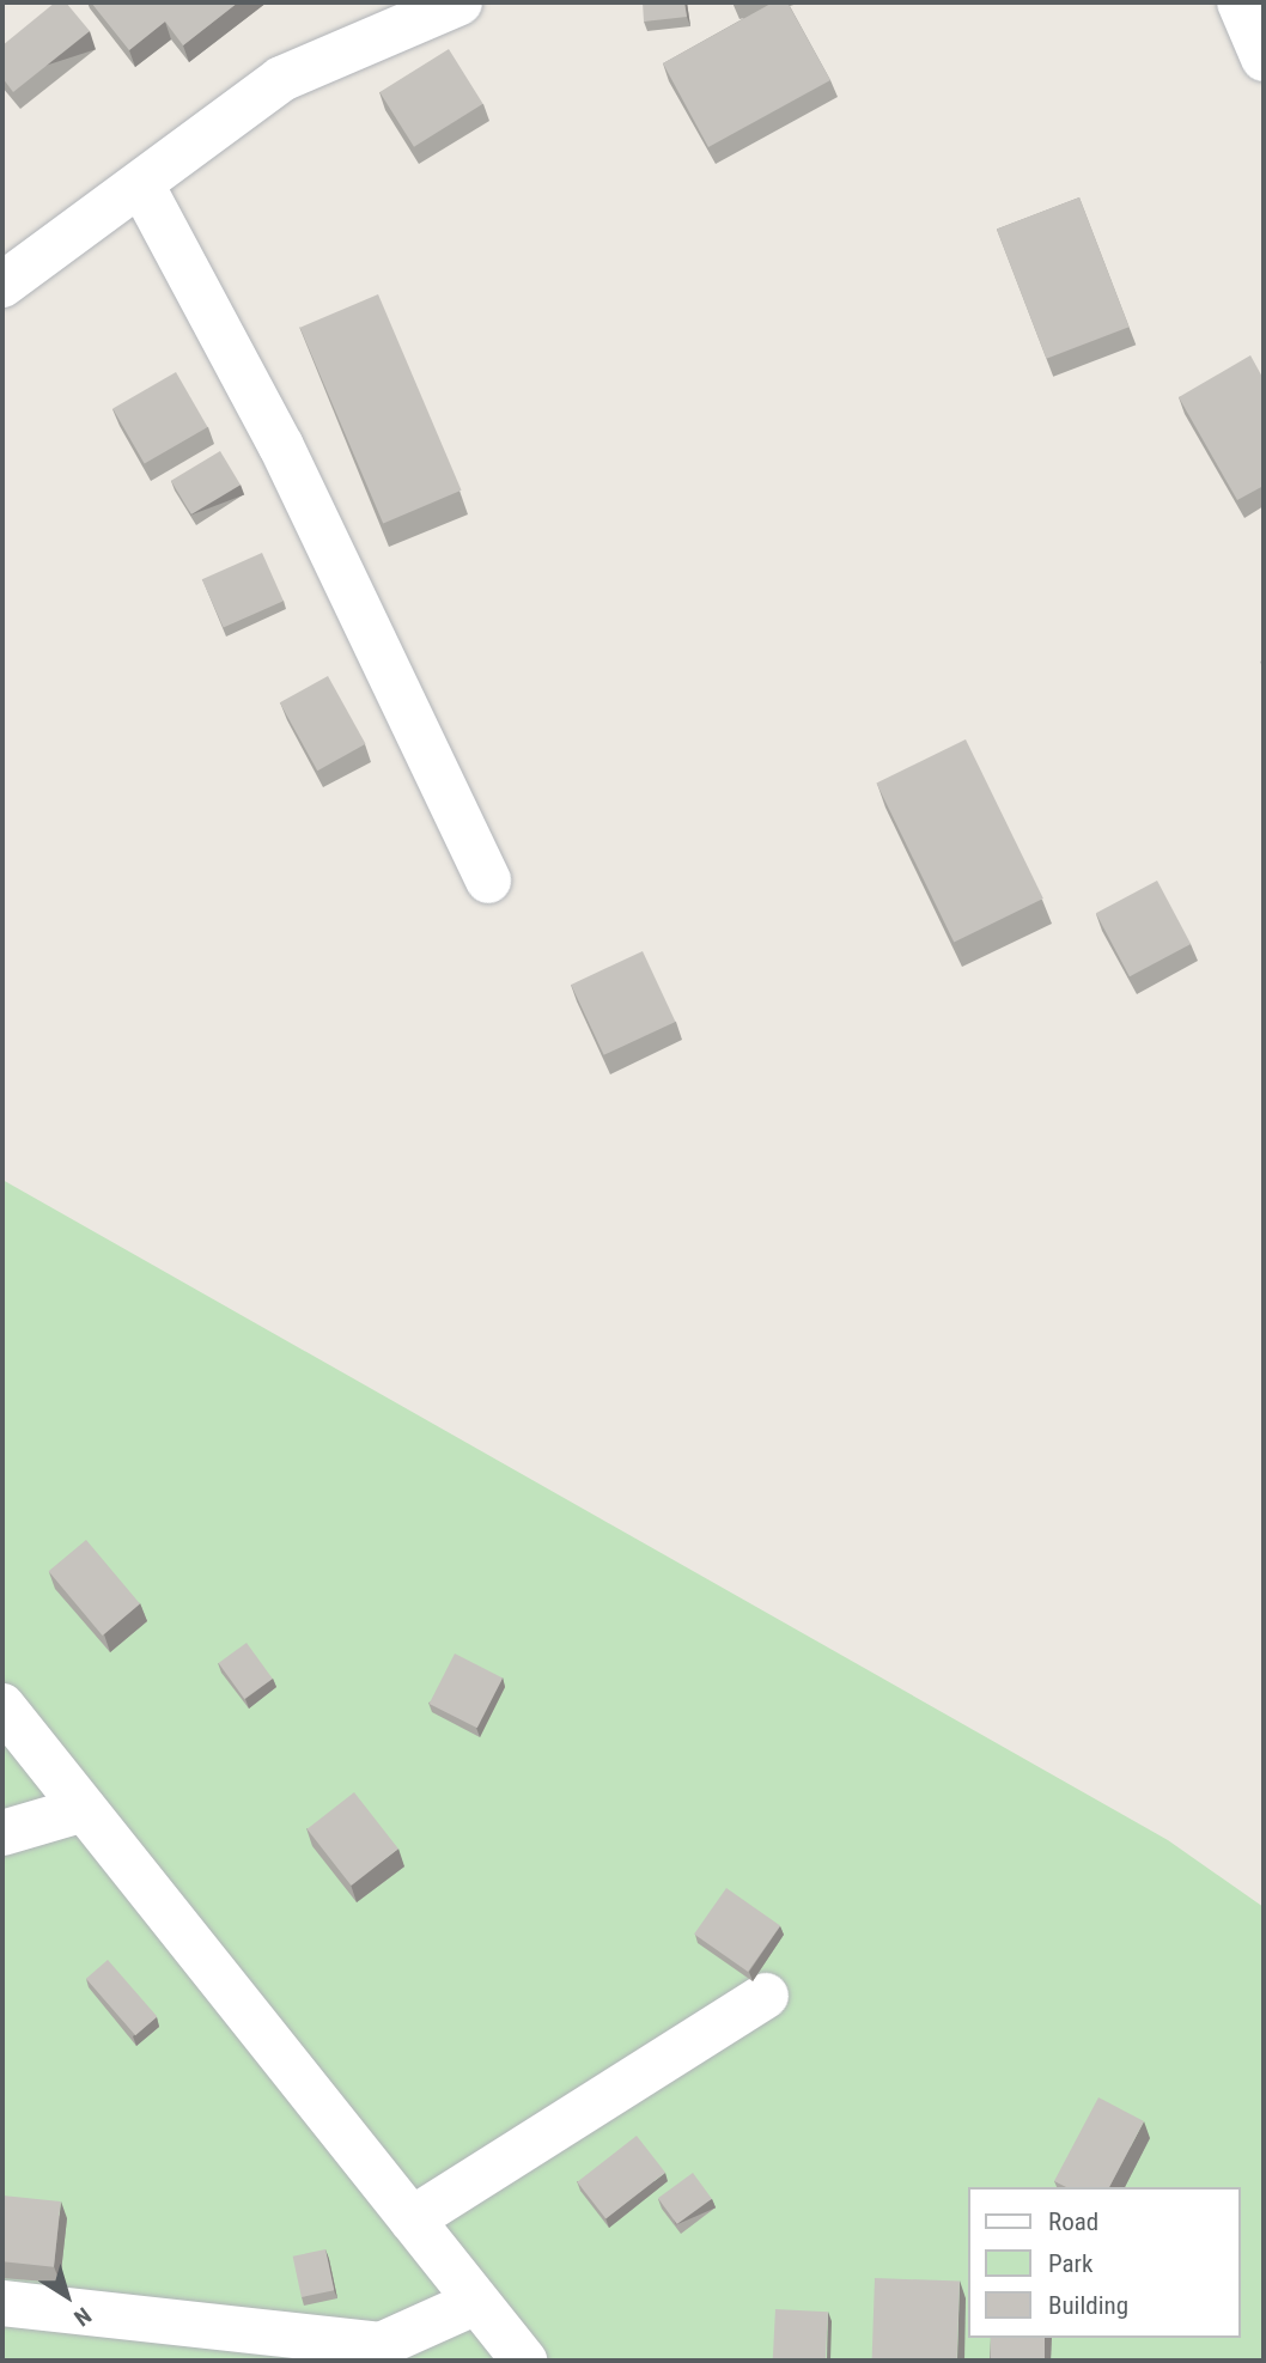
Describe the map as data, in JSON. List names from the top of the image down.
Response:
{
  "legend": ["Road", "Park", "Building"],
  "north": "bottom right"
}
